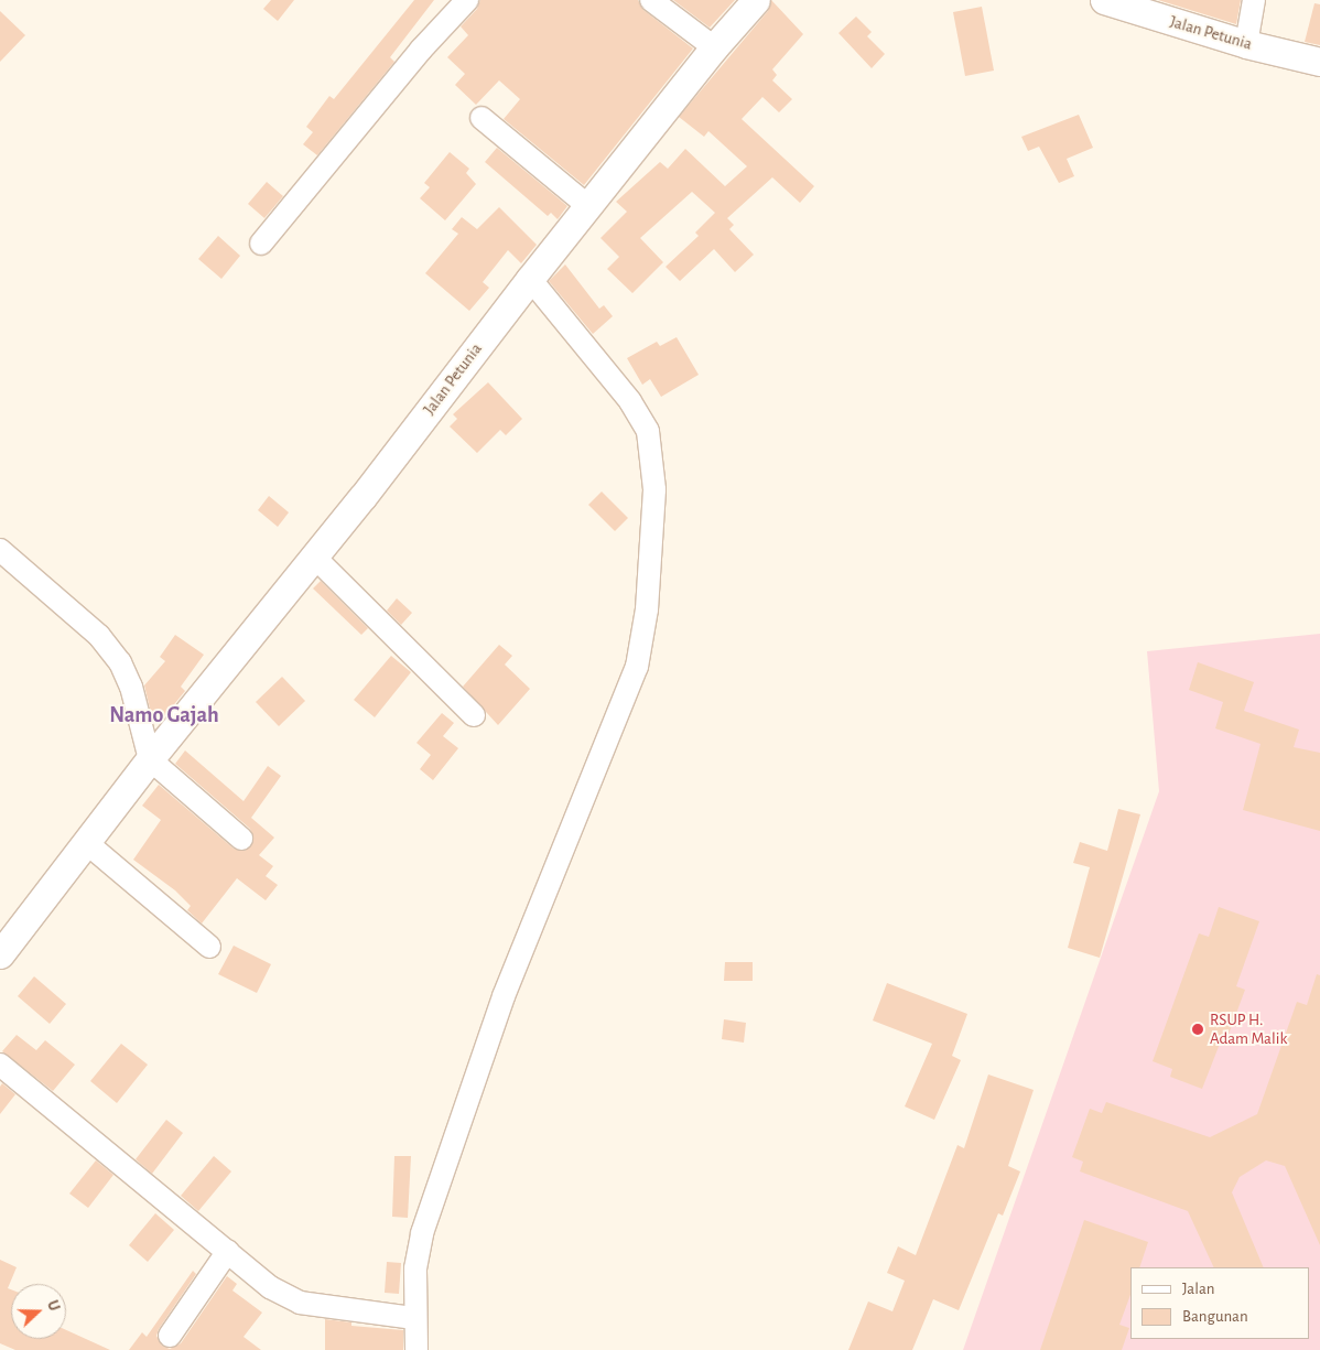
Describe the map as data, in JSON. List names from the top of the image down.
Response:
{
  "streets": {
    "street": ["Jalan Petunia"]
  },
  "districts": ["Namo Gajah"],
  "places": ["RSUP H. Adam Malik"],
  "legend": ["Jalan", "Bangunan"],
  "north": "right"
}
